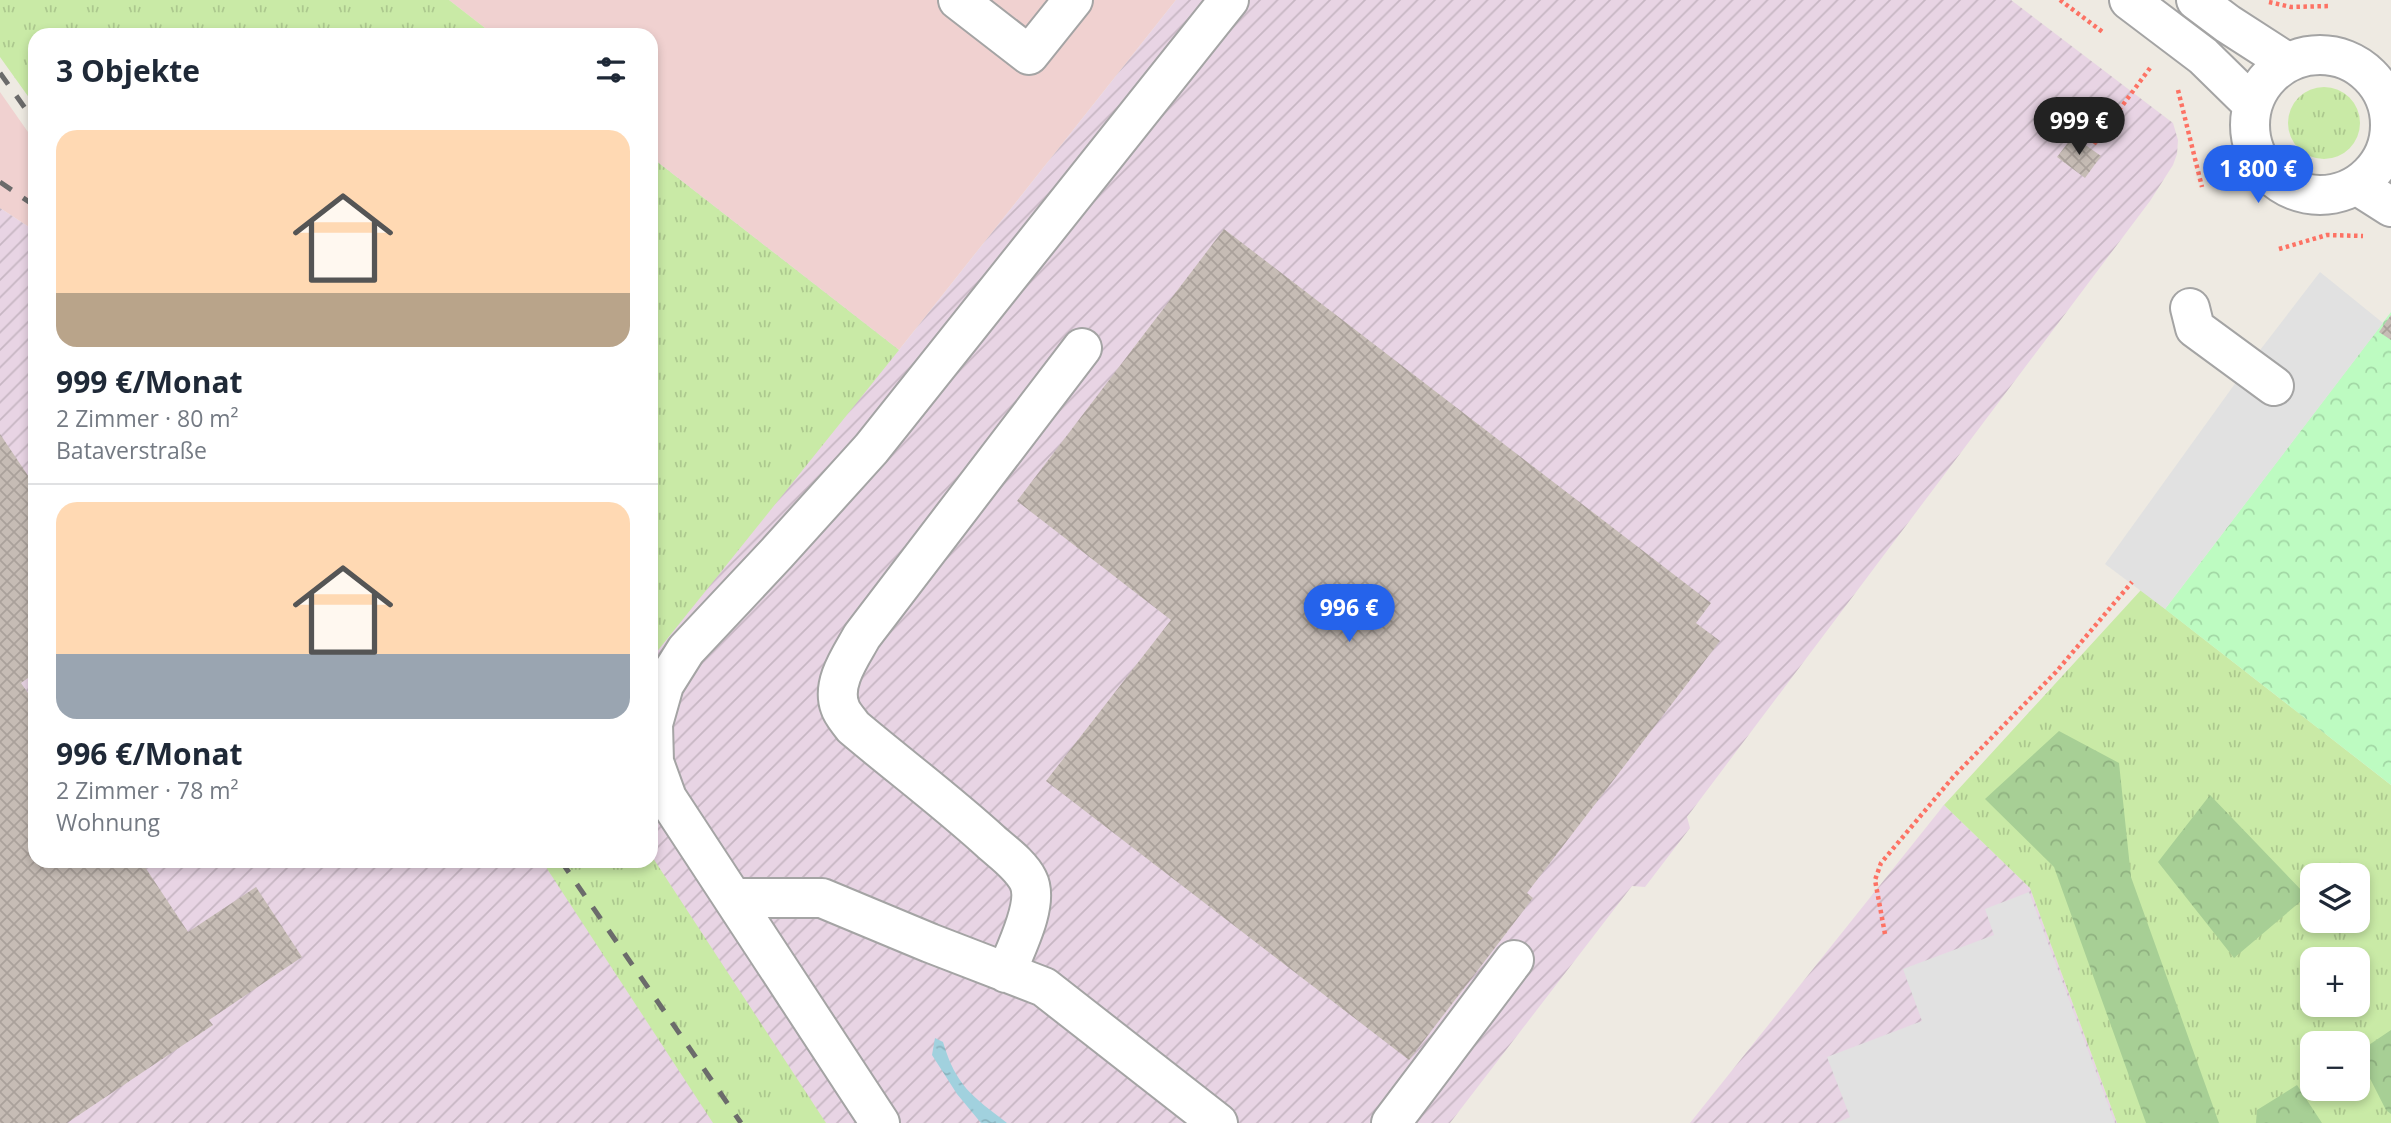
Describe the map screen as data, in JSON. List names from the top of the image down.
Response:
{
  "page": {
    "heading": "3 Objekte",
    "price": ["999 €", "1 800 €", "996 €"],
    "list": [
      {
        "name": "999 €/Monat",
        "note": "2 Zimmer · 80 m² · Bataverstraße"
      },
      {
        "name": "996 €/Monat",
        "note": "2 Zimmer · 78 m² · Wohnung"
      }
    ],
    "map_buttons": ["+", "−"]
  }
}
